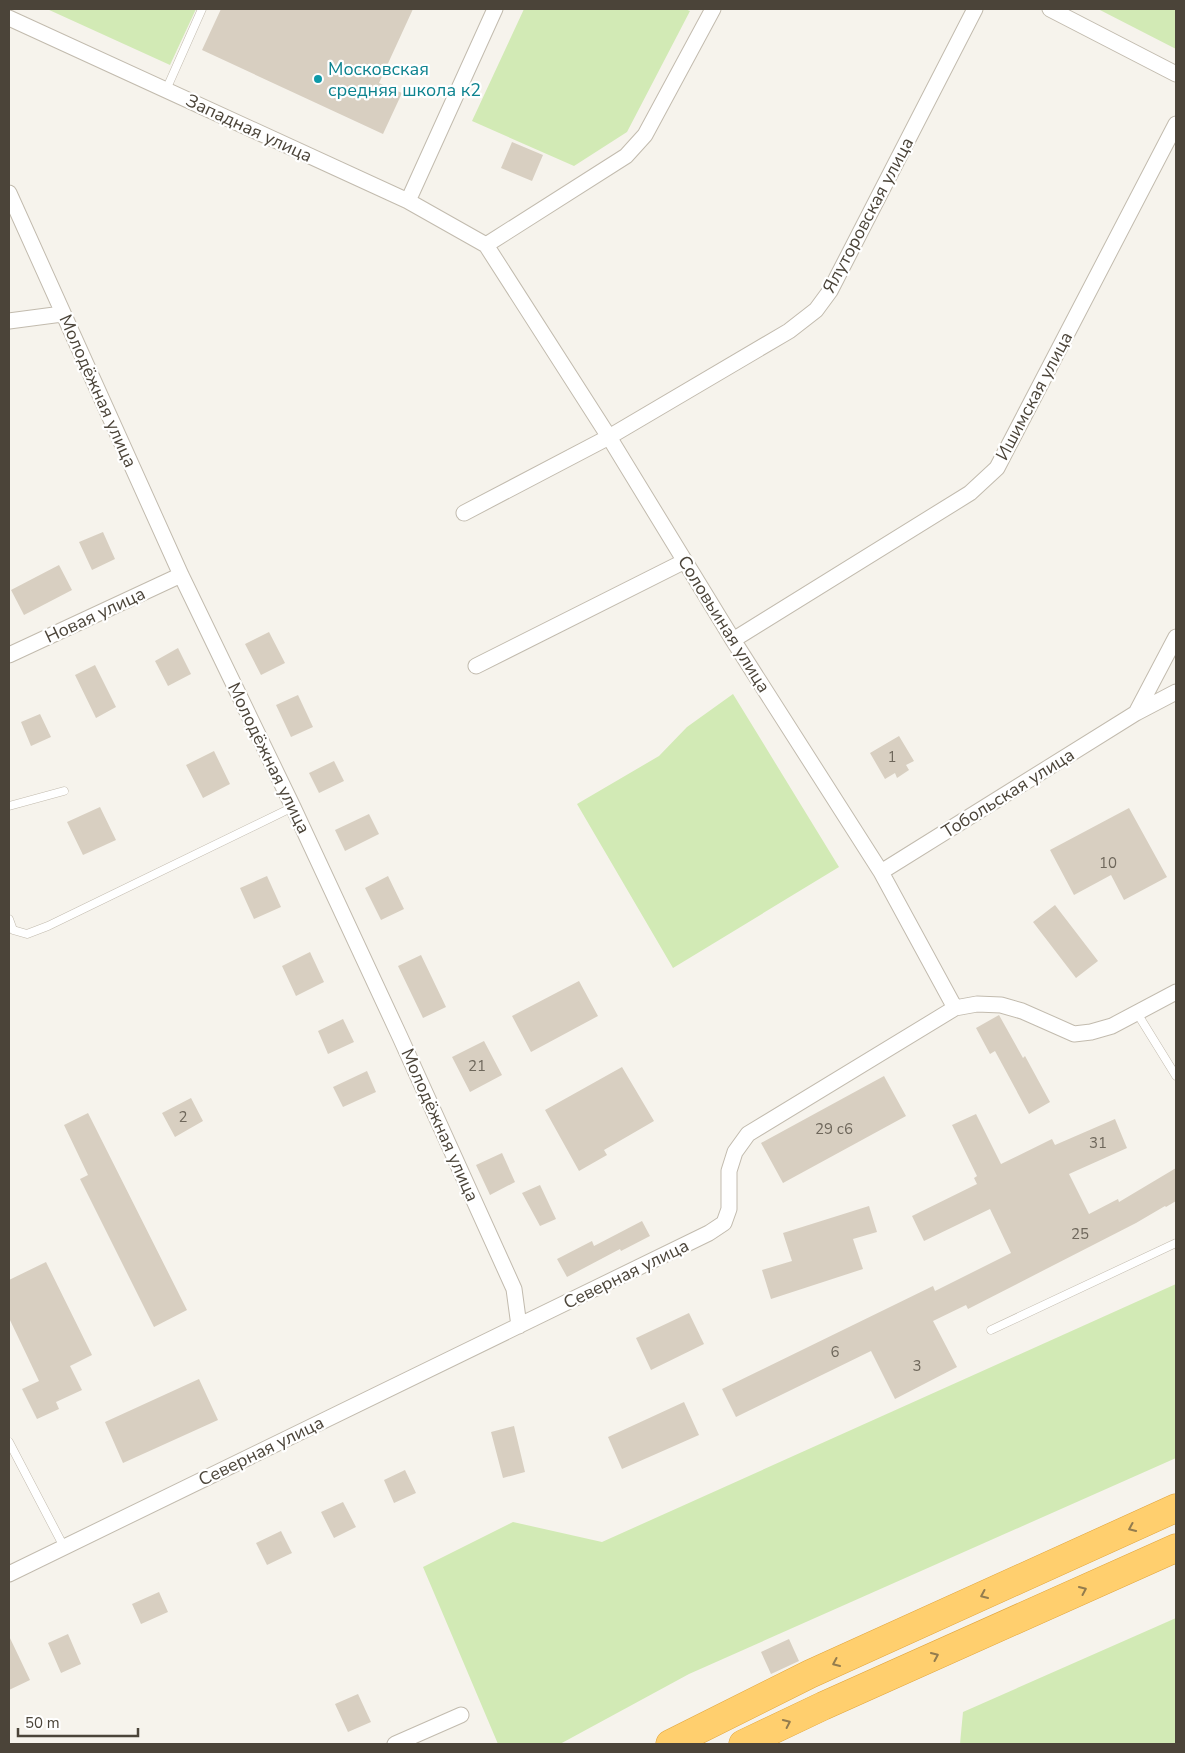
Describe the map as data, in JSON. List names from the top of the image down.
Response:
{
  "streets": {
    "street": [
      "Западная улица",
      "Ялуторовская улица",
      "Молодёжная улица",
      "Ишимская улица",
      "Новая улица",
      "Соловьиная улица",
      "Тобольская улица",
      "Северная улица"
    ]
  },
  "crossings": [
    ["Западная улица", "Соловьиная улица"],
    ["Ялуторовская улица", "Соловьиная улица"],
    ["Молодёжная улица", "Новая улица"],
    ["Молодёжная улица", "Северная улица"],
    ["Ишимская улица", "Соловьиная улица"],
    ["Соловьиная улица", "Тобольская улица"],
    ["Соловьиная улица", "Северная улица"]
  ],
  "places": ["Московская средняя школа к2"],
  "house_numbers": [
    "1",
    "10",
    "21",
    "2",
    "29 с6",
    "31",
    "25",
    "6",
    "3"
  ],
  "scale_bar": "50 m"
}
